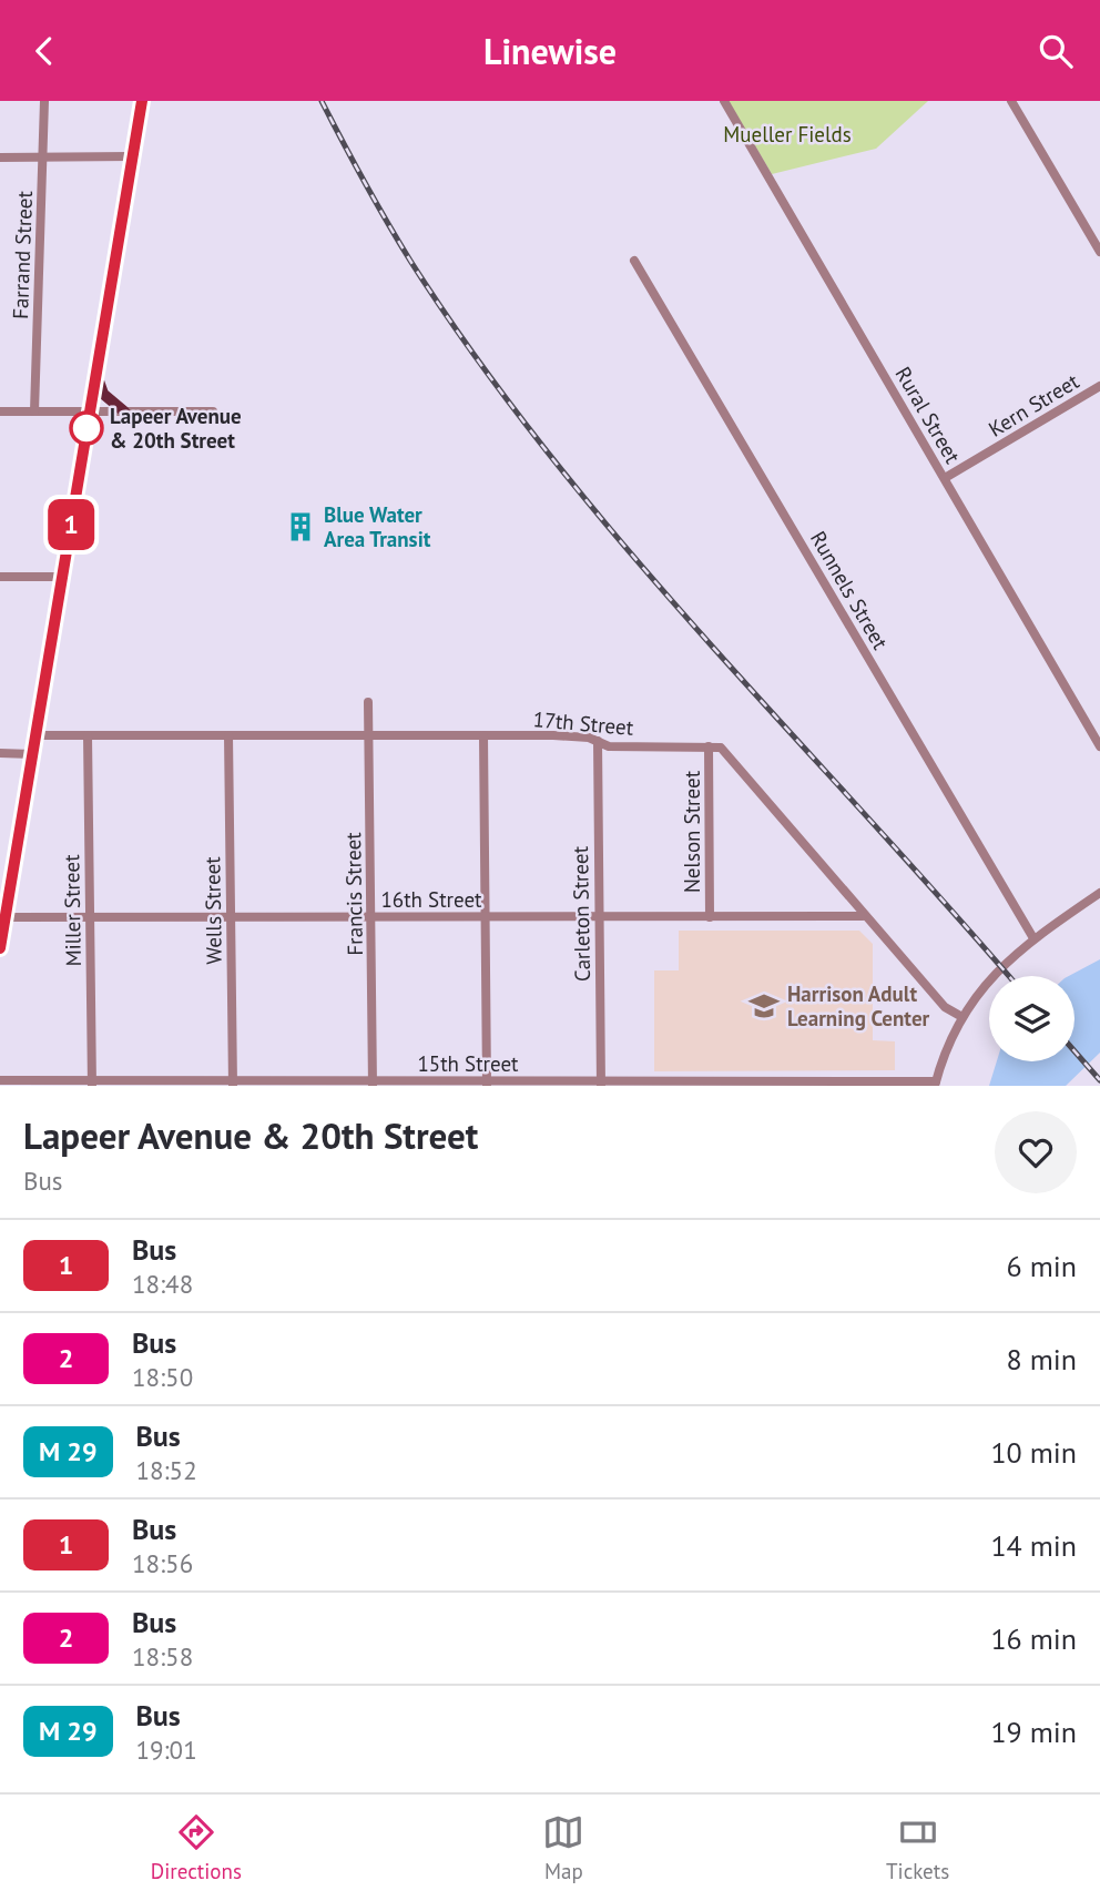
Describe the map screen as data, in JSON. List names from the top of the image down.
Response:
{
  "streets": {
    "street": [
      "Farrand Street",
      "Kern Street",
      "Rural Street",
      "Runnels Street",
      "17th Street",
      "Nelson Street",
      "Francis Street",
      "16th Street",
      "Miller Street",
      "Wells Street",
      "Carleton Street",
      "15th Street"
    ]
  },
  "crossings": [
    ["Kern Street", "Rural Street"],
    ["17th Street", "Nelson Street"],
    ["17th Street", "Francis Street"],
    ["17th Street", "Miller Street"],
    ["17th Street", "Wells Street"],
    ["17th Street", "Carleton Street"],
    ["Nelson Street", "16th Street"],
    ["Francis Street", "16th Street"],
    ["Francis Street", "15th Street"],
    ["16th Street", "Miller Street"],
    ["16th Street", "Wells Street"],
    ["16th Street", "Carleton Street"],
    ["Miller Street", "15th Street"],
    ["Wells Street", "15th Street"],
    ["Carleton Street", "15th Street"]
  ],
  "parks": ["Mueller Fields"],
  "places": {
    "other": ["Lapeer Avenue & 20th Street"],
    "building": ["Blue Water Area Transit"],
    "school or university": ["Harrison Adult Learning Center"]
  },
  "lines": ["bus line 1"],
  "page": {
    "header": "Linewise",
    "on_map": "1",
    "heading": ["Lapeer Avenue & 20th Street", "Bus"],
    "list": [
      {
        "mark": "1",
        "name": "Bus",
        "note": "18:48",
        "value": "6 min"
      },
      {
        "mark": "2",
        "name": "Bus",
        "note": "18:50",
        "value": "8 min"
      },
      {
        "mark": "M 29",
        "name": "Bus",
        "note": "18:52",
        "value": "10 min"
      },
      {
        "mark": "1",
        "name": "Bus",
        "note": "18:56",
        "value": "14 min"
      },
      {
        "mark": "2",
        "name": "Bus",
        "note": "18:58",
        "value": "16 min"
      },
      {
        "mark": "M 29",
        "name": "Bus",
        "note": "19:01",
        "value": "19 min"
      }
    ],
    "tabs": ["Directions", "Map", "Tickets"]
  }
}
